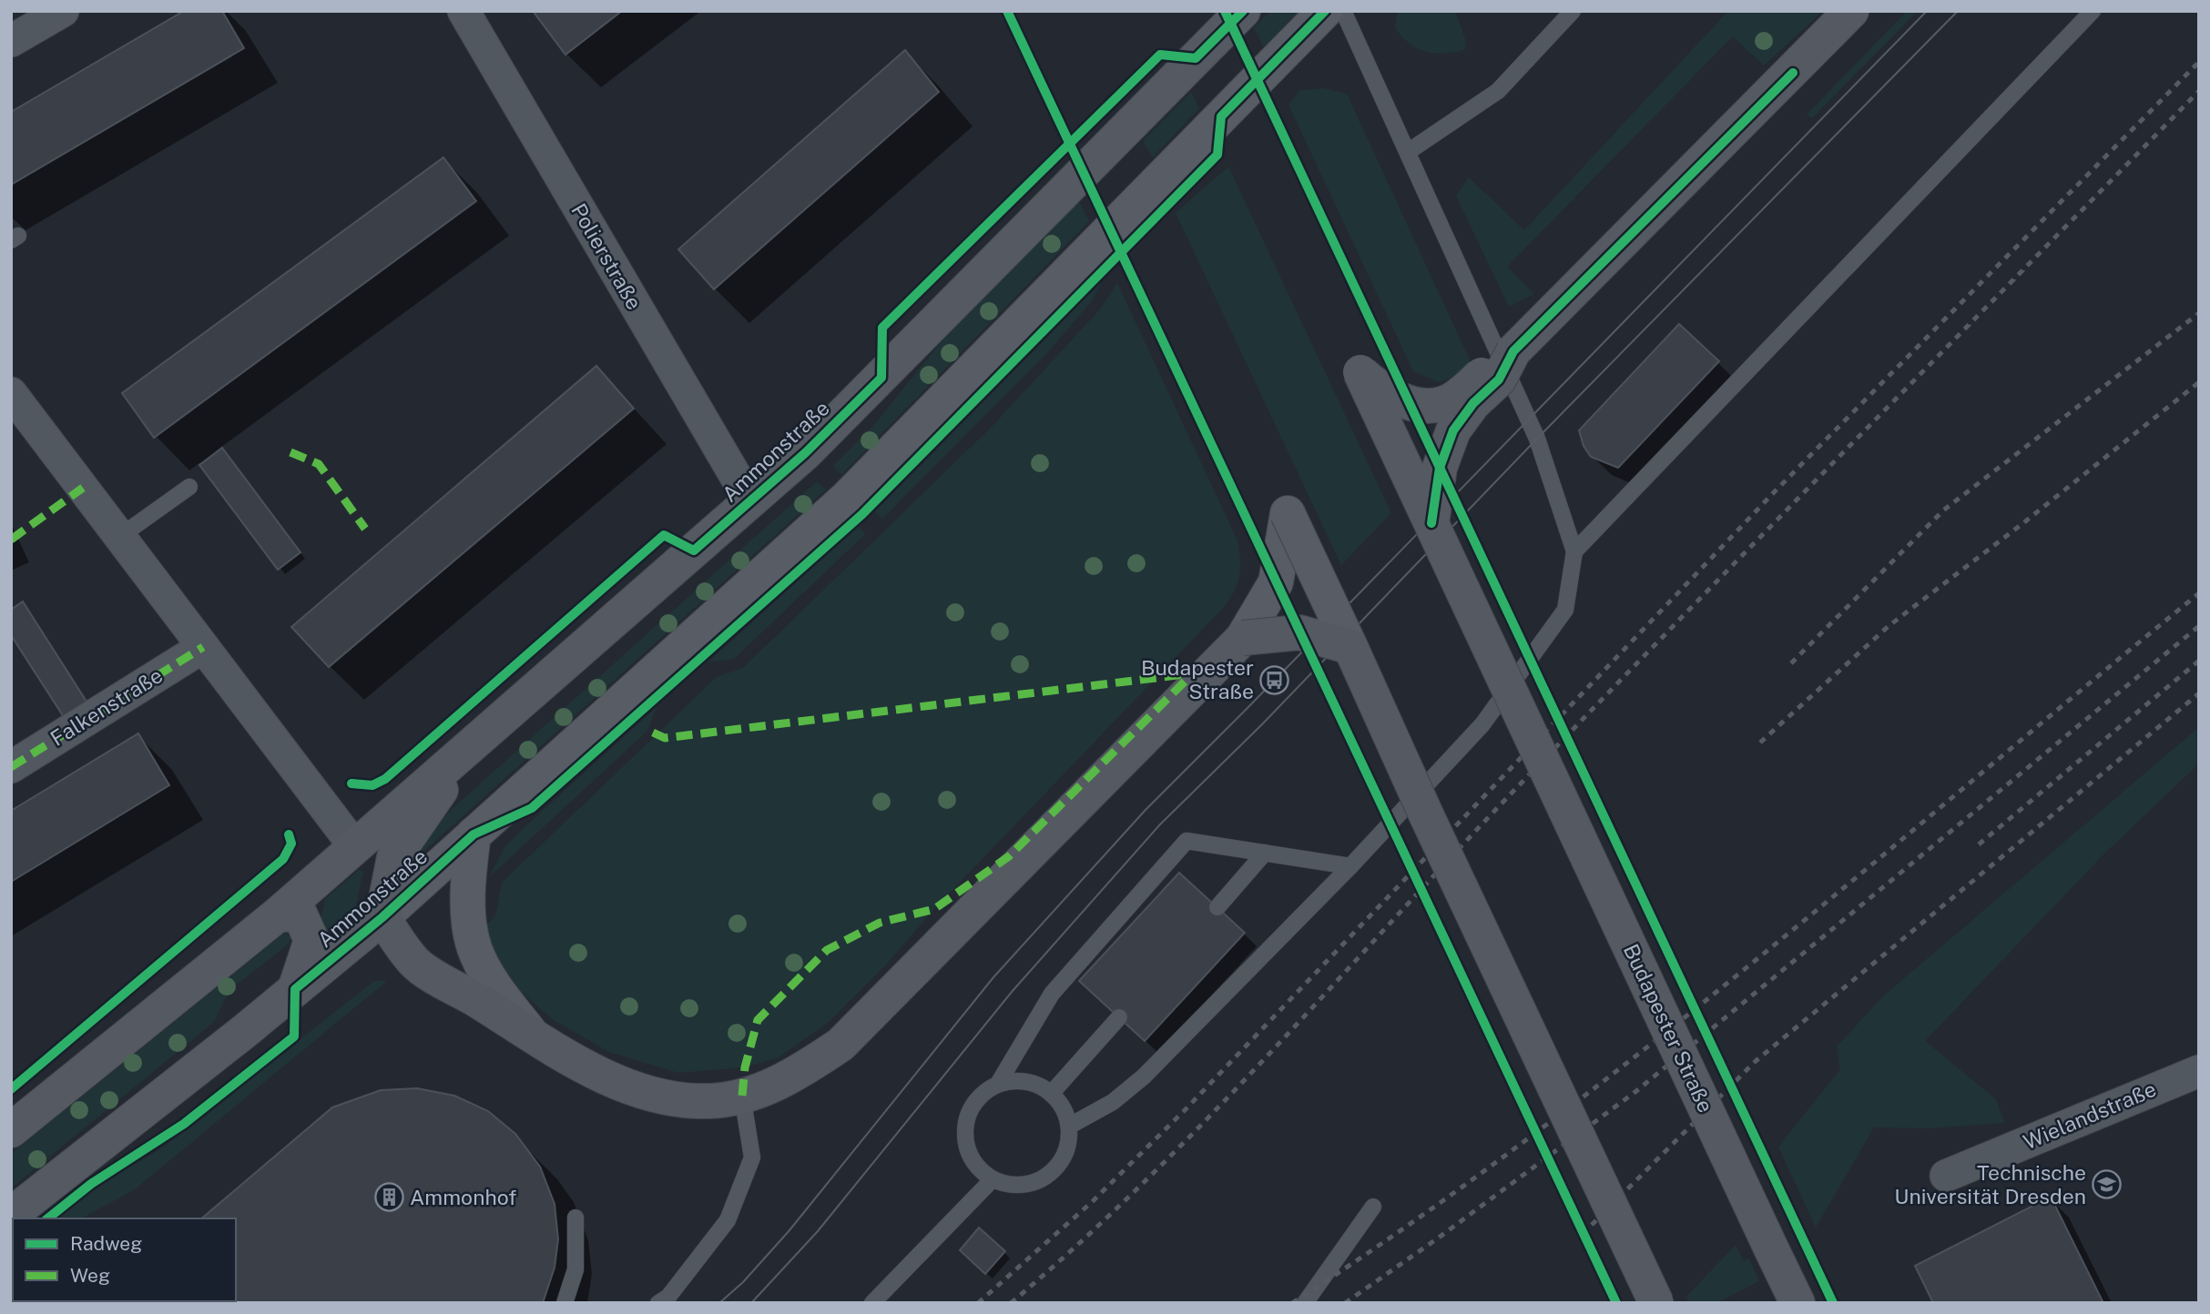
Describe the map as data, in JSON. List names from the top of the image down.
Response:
{
  "streets": {
    "main road": ["Ammonstraße", "Budapester Straße"],
    "street": ["Polierstraße", "Falkenstraße", "Wielandstraße"]
  },
  "crossings": [
    ["Polierstraße", "Ammonstraße"]
  ],
  "places": {
    "bus stop": ["Budapester Straße"],
    "school or university": ["Technische Universität Dresden"],
    "building": ["Ammonhof"]
  },
  "legend": ["Radweg", "Weg"]
}
